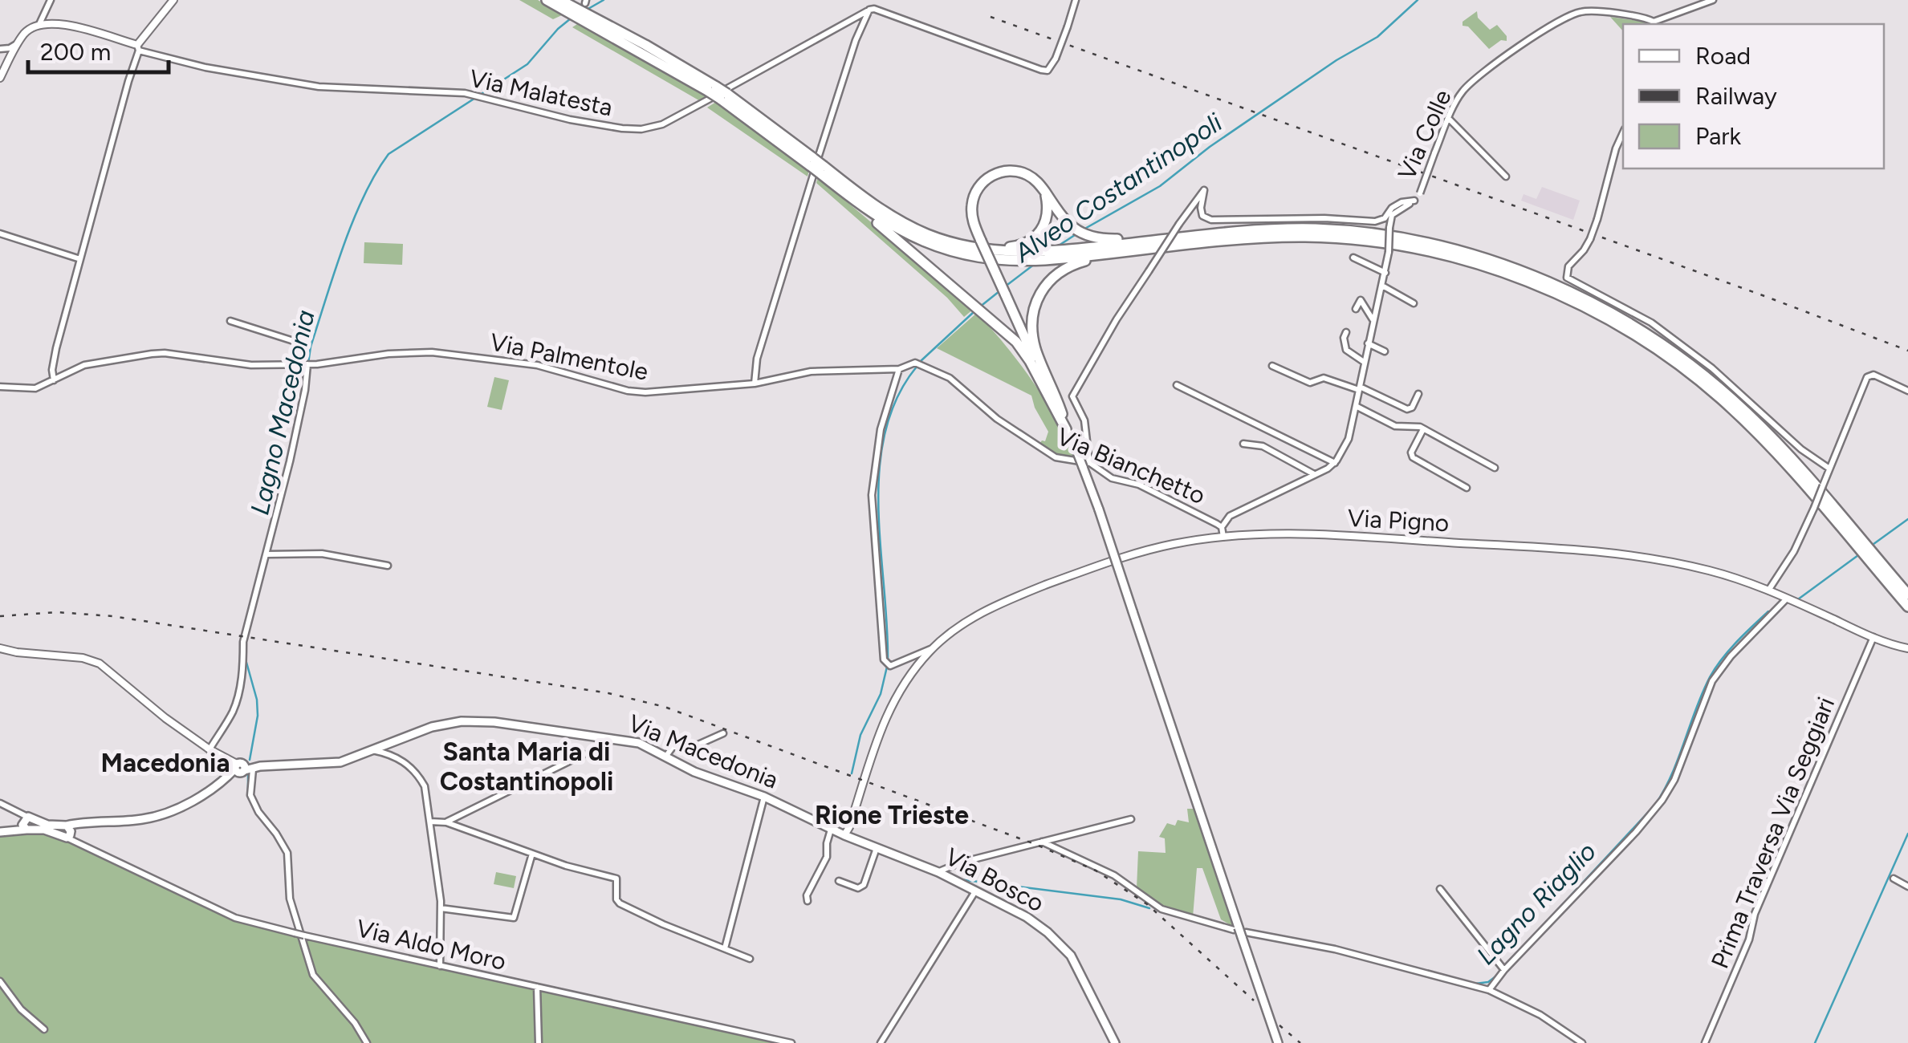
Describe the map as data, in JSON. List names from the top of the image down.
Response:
{
  "streets": {
    "main road": ["Via Macedonia", "Via Bosco"],
    "street": [
      "Via Malatesta",
      "Via Colle",
      "Via Palmentole",
      "Via Bianchetto",
      "Via Pigno",
      "Prima Traversa Via Seggiari",
      "Via Aldo Moro"
    ]
  },
  "crossings": [
    ["Via Palmentole", "Via Bianchetto"],
    ["Via Bianchetto", "Via Pigno"],
    ["Via Pigno", "Via Macedonia"],
    ["Via Pigno", "Prima Traversa Via Seggiari"],
    ["Via Pigno", "Via Bosco"],
    ["Via Macedonia", "Via Bosco"]
  ],
  "districts": ["Santa Maria di Costantinopoli", "Macedonia", "Rione Trieste"],
  "water": ["Alveo Costantinopoli", "Lagno Macedonia", "Lagno Riaglio"],
  "legend": ["Road", "Railway", "Park"],
  "scale_bar": "200 m"
}
